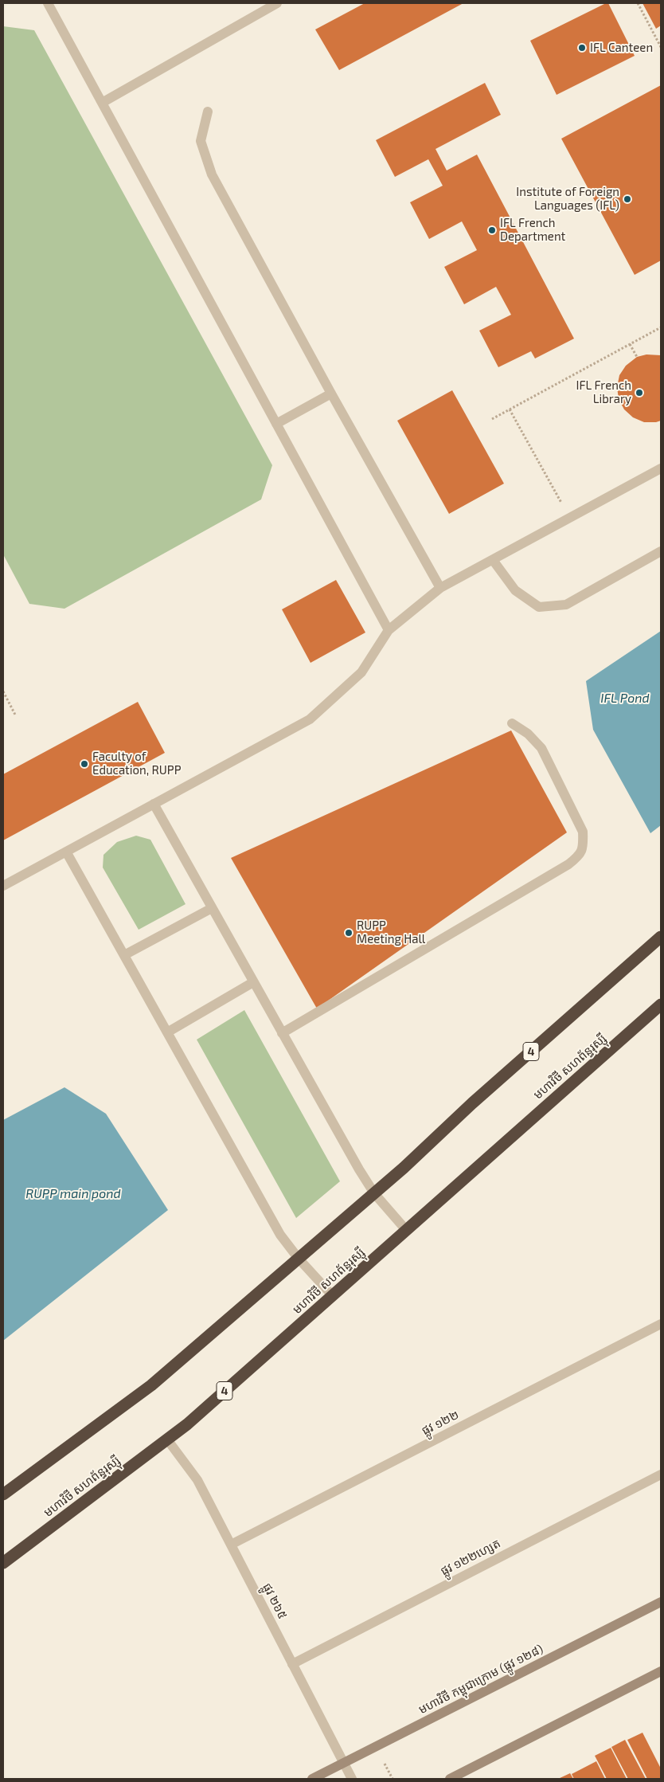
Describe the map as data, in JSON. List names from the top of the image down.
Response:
{
  "streets": {
    "highway": ["4", "មហាវិថី សហព័ន្ធរុស្ស៊ី"],
    "main road": ["មហាវិថី កម្ពុជាក្រោម (ផ្លូវ ១២៨)"],
    "street": ["ផ្លូវ ១២២", "ផ្លូវ ១២២ហ្សេត", "ផ្លូវ ២៦៥"]
  },
  "crossings": [
    ["មហាវិថី សហព័ន្ធរុស្ស៊ី", "ផ្លូវ ២៦៥"],
    ["ផ្លូវ ១២២", "ផ្លូវ ២៦៥"],
    ["ផ្លូវ ១២២ហ្សេត", "ផ្លូវ ២៦៥"],
    ["ផ្លូវ ២៦៥", "មហាវិថី កម្ពុជាក្រោម (ផ្លូវ ១២៨)"]
  ],
  "water": ["IFL Pond", "RUPP main pond"],
  "places": [
    "IFL Canteen",
    "Institute of Foreign Languages (IFL)",
    "IFL French Department",
    "IFL French Library",
    "Faculty of Education, RUPP",
    "RUPP Meeting Hall"
  ]
}
